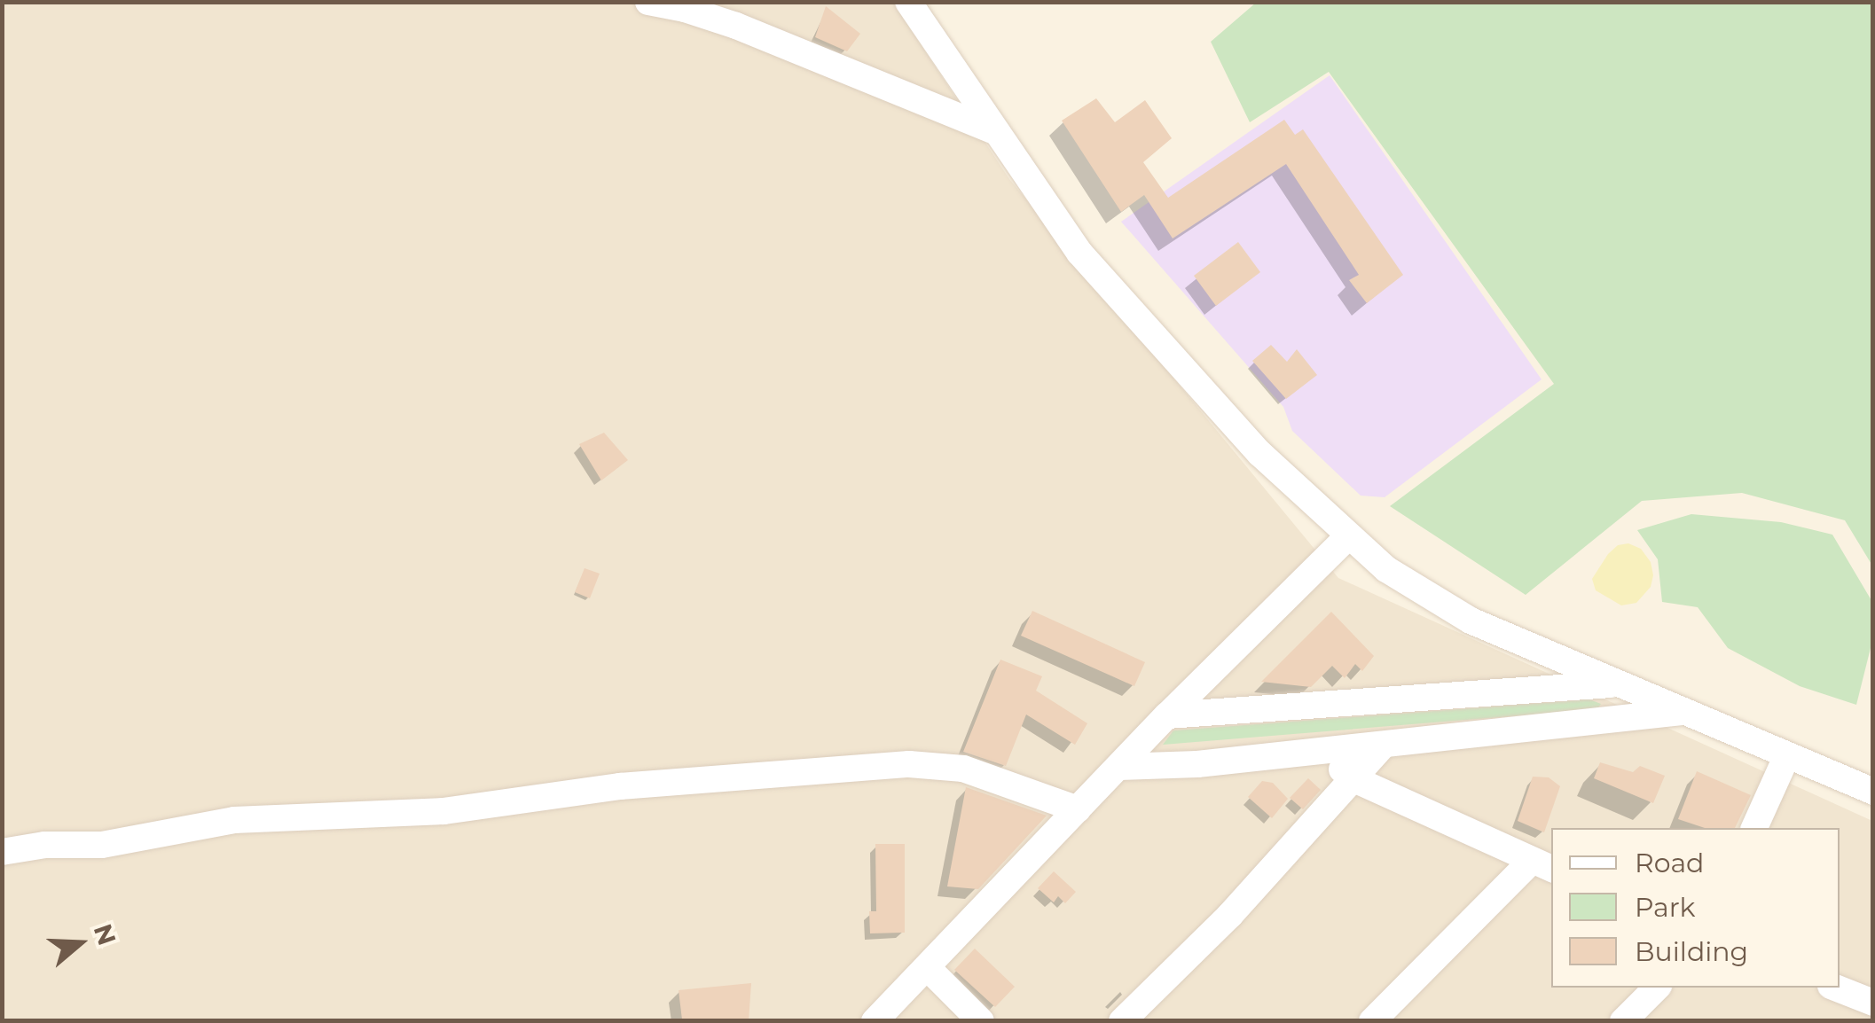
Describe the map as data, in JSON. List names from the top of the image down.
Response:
{
  "legend": ["Road", "Park", "Building"],
  "north": "right"
}
